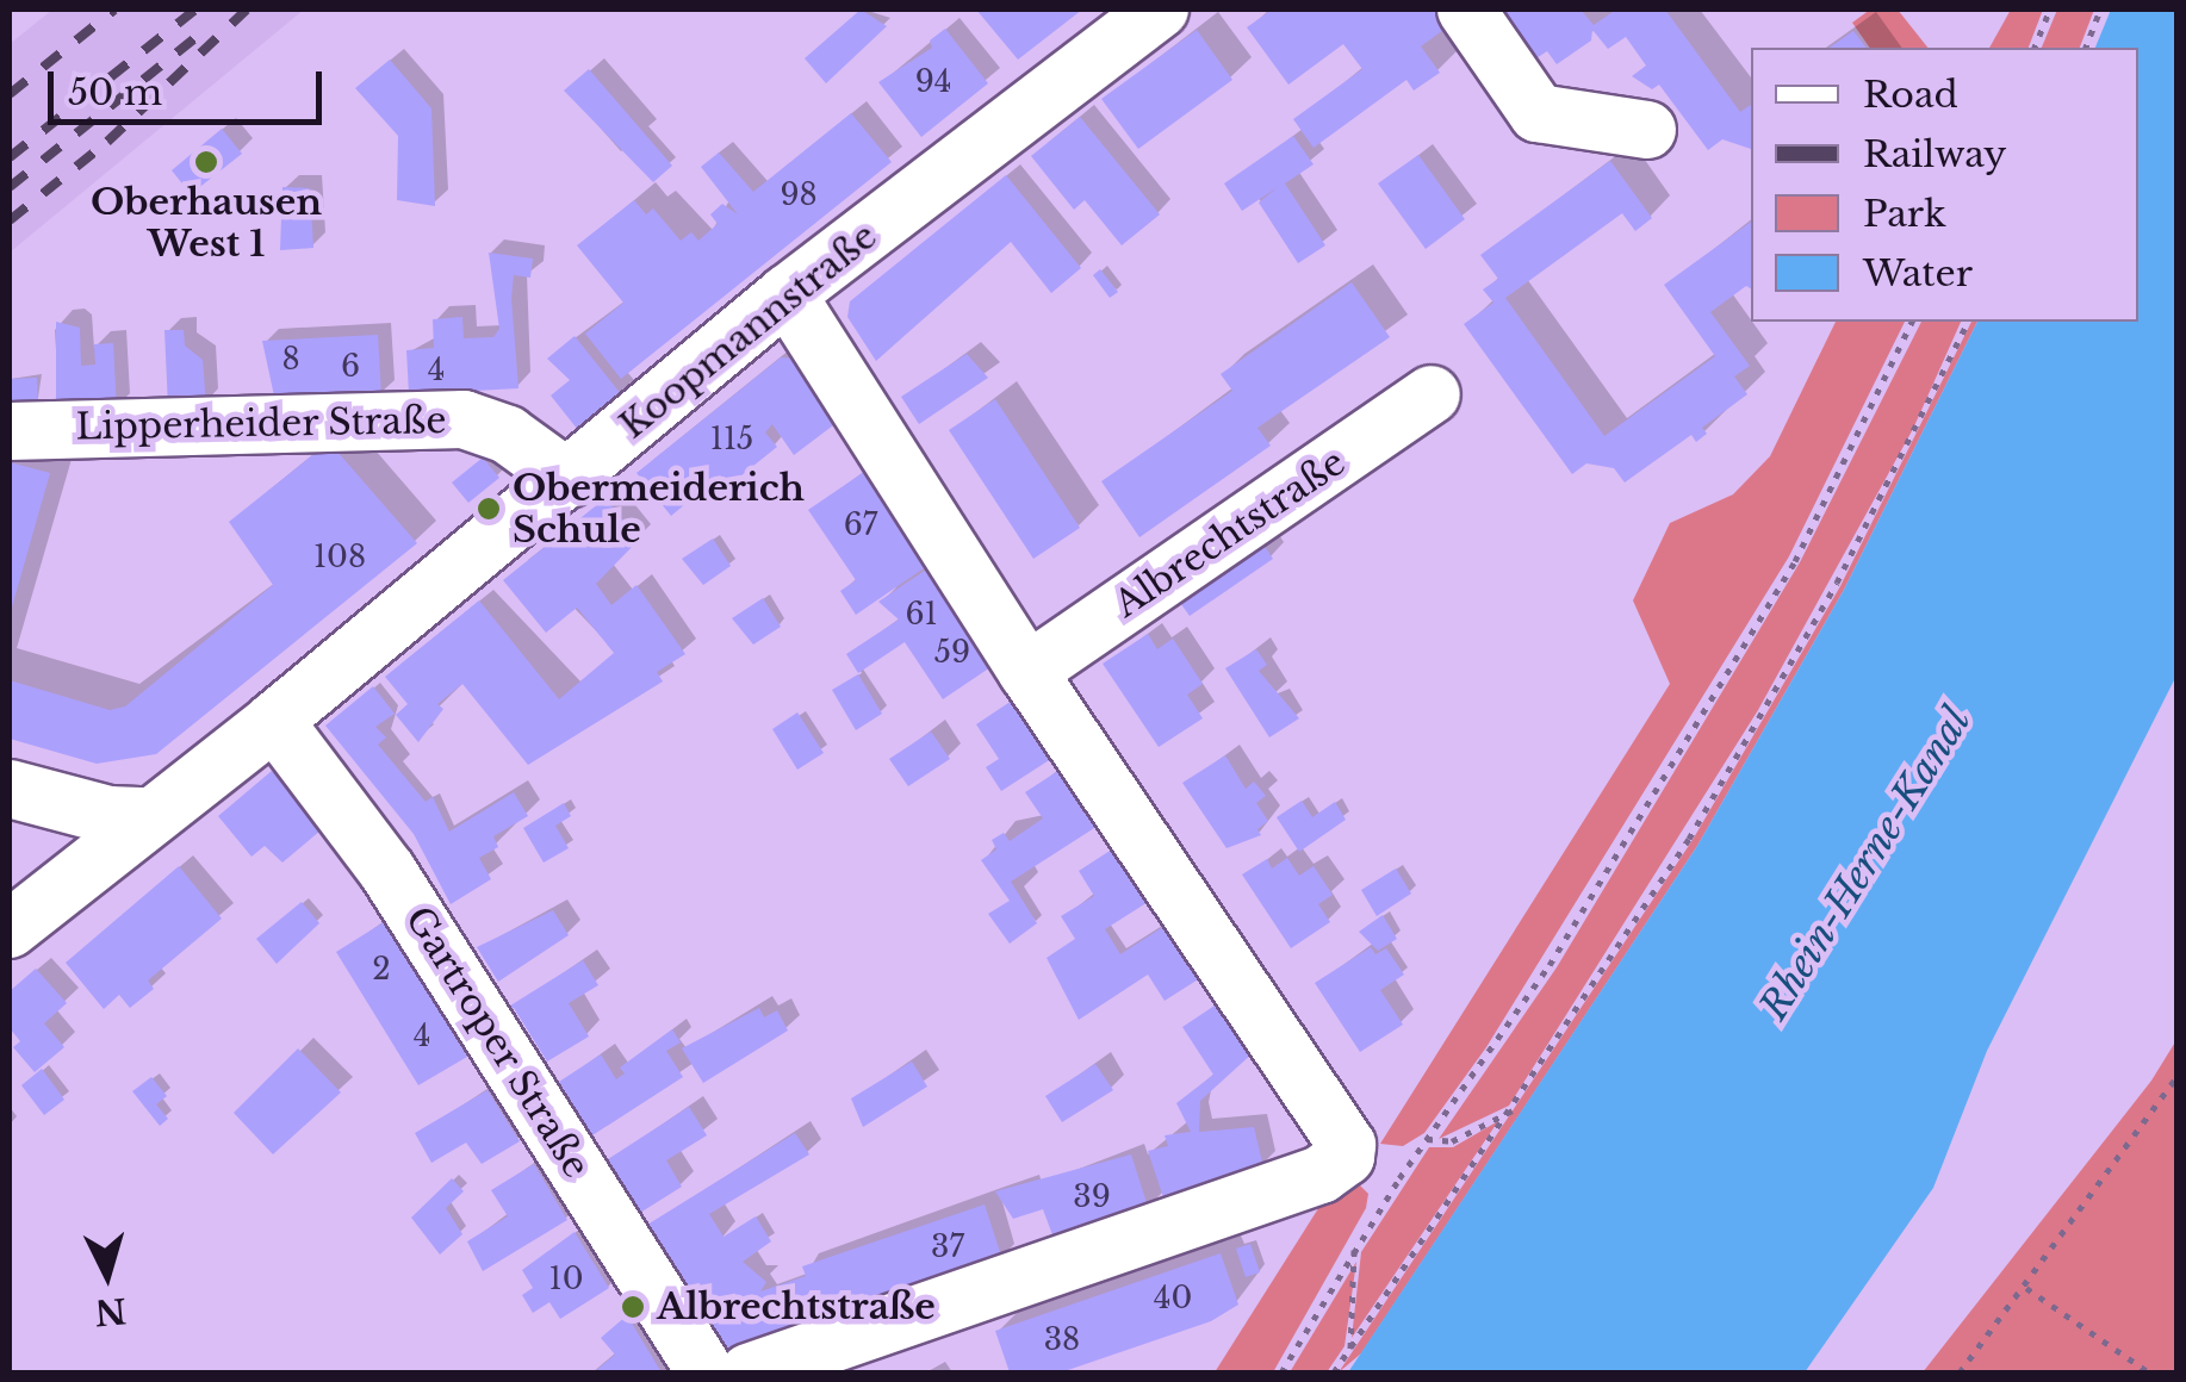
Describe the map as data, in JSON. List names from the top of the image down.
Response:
{
  "streets": {
    "street": [
      "Koopmannstraße",
      "Lipperheider Straße",
      "Albrechtstraße",
      "Gartroper Straße"
    ]
  },
  "crossings": [
    ["Koopmannstraße", "Lipperheider Straße"],
    ["Koopmannstraße", "Gartroper Straße"]
  ],
  "water": ["Rhein-Herne-Kanal"],
  "places": ["Oberhausen West 1", "Obermeiderich Schule", "Albrechtstraße"],
  "house_numbers": [
    "94",
    "98",
    "8",
    "6",
    "4",
    "115",
    "67",
    "108",
    "61",
    "59",
    "2",
    "4",
    "39",
    "37",
    "10",
    "40",
    "38"
  ],
  "legend": [
    "Road",
    "Railway",
    "Park",
    "Water"
  ],
  "scale_bar": "50 m",
  "north": "bottom"
}
